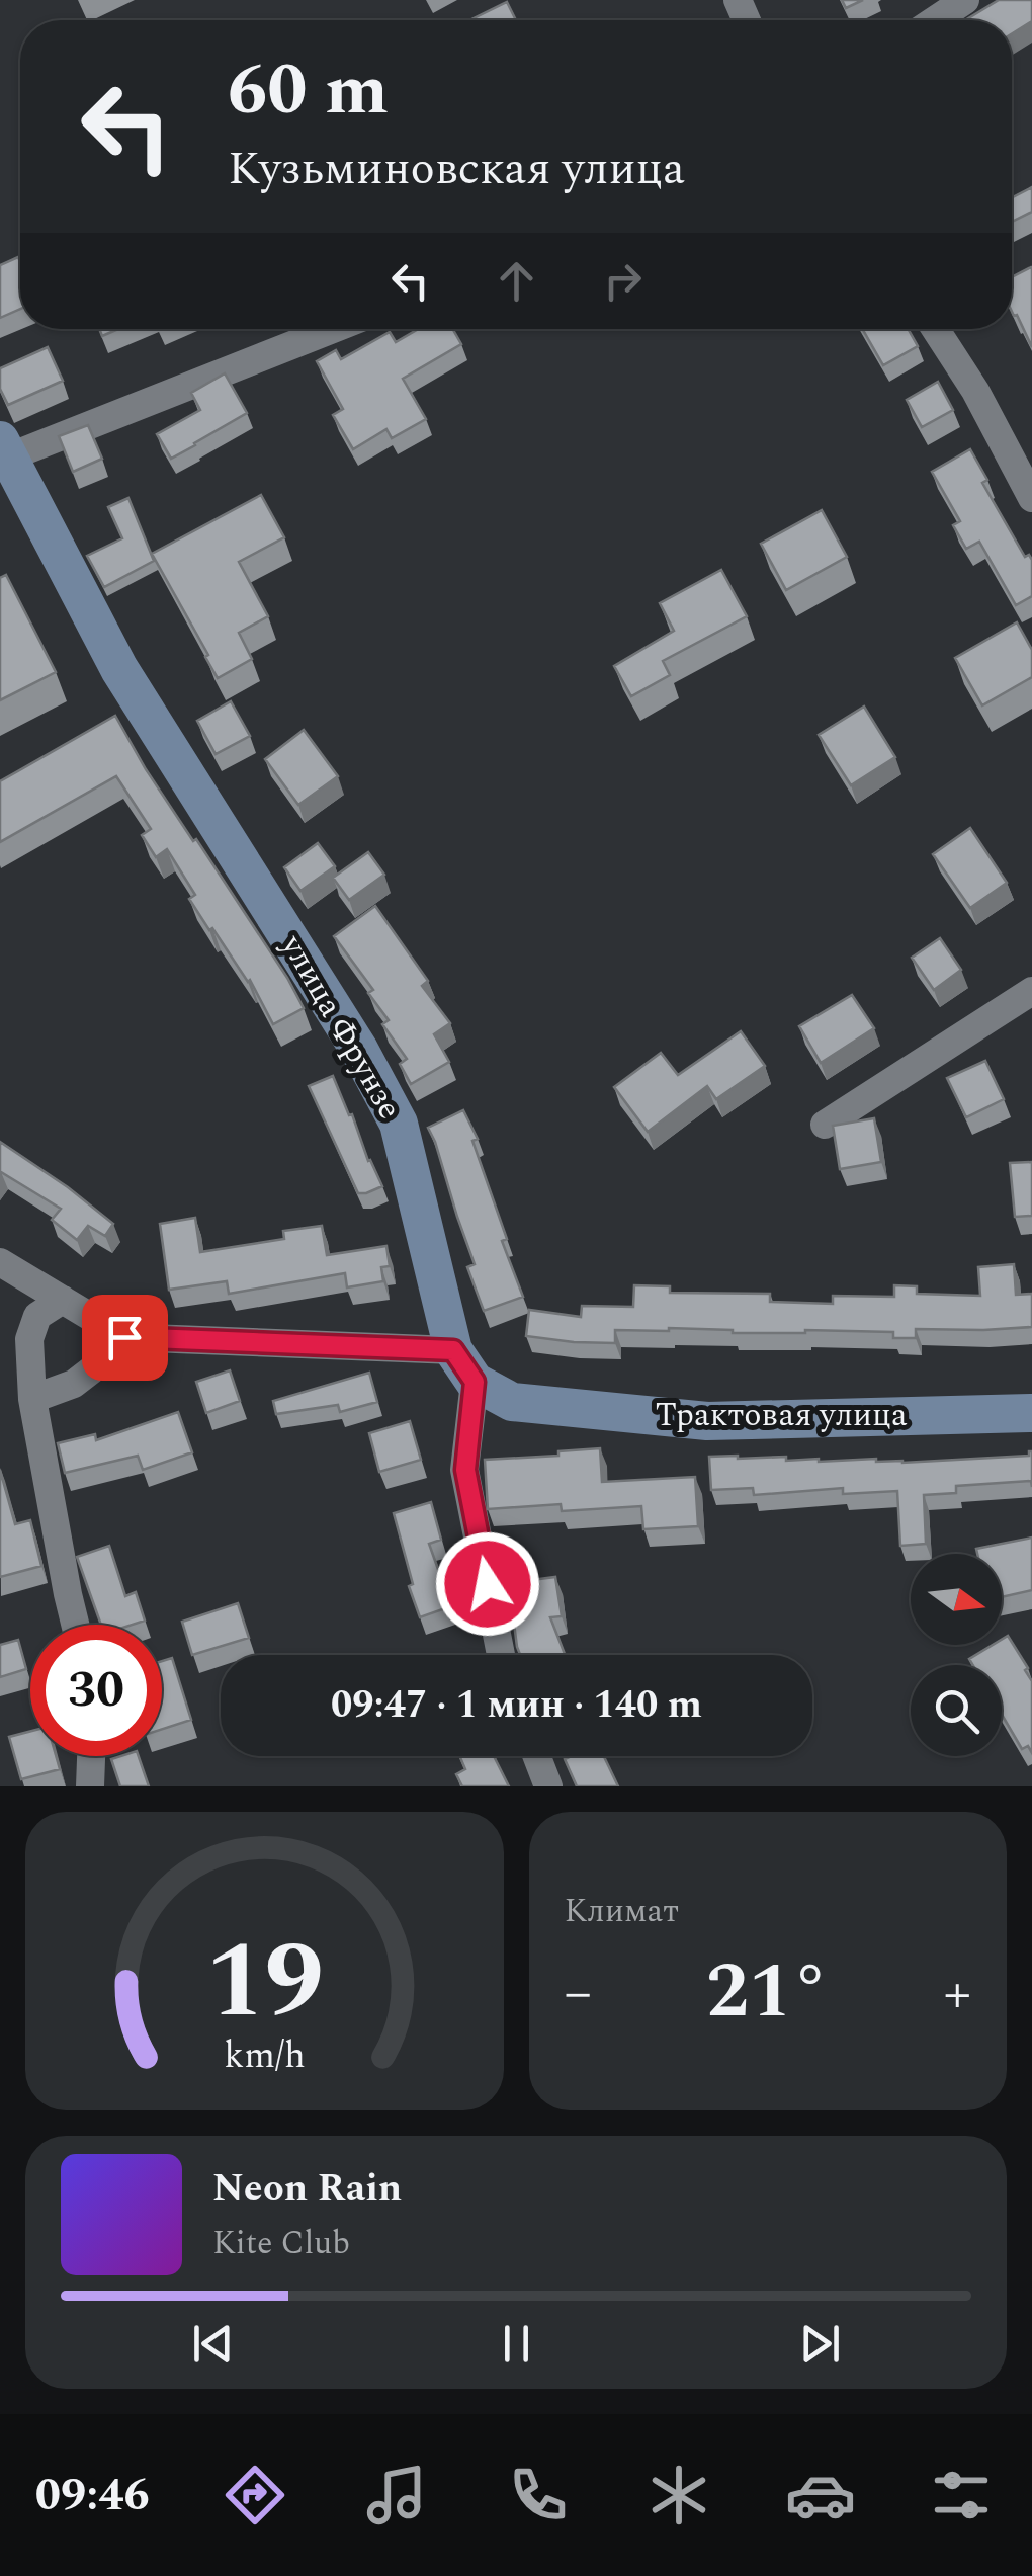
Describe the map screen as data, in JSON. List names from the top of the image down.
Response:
{
  "streets": {
    "street": ["улица Фрунзе", "Трактовая улица"]
  },
  "crossings": [
    ["улица Фрунзе", "Трактовая улица"]
  ],
  "north": "right",
  "page": {
    "turn": ["60 m", "Кузьминовская улица"],
    "limit": "30",
    "trip": "09:47 · 1 мин · 140 m",
    "tile": "Климат",
    "heat": ["−", "21°", "+"],
    "song": ["Neon Rain", "Kite Club"],
    "tabs": "09:46",
    "gauge": ["19", "km/h"]
  }
}
